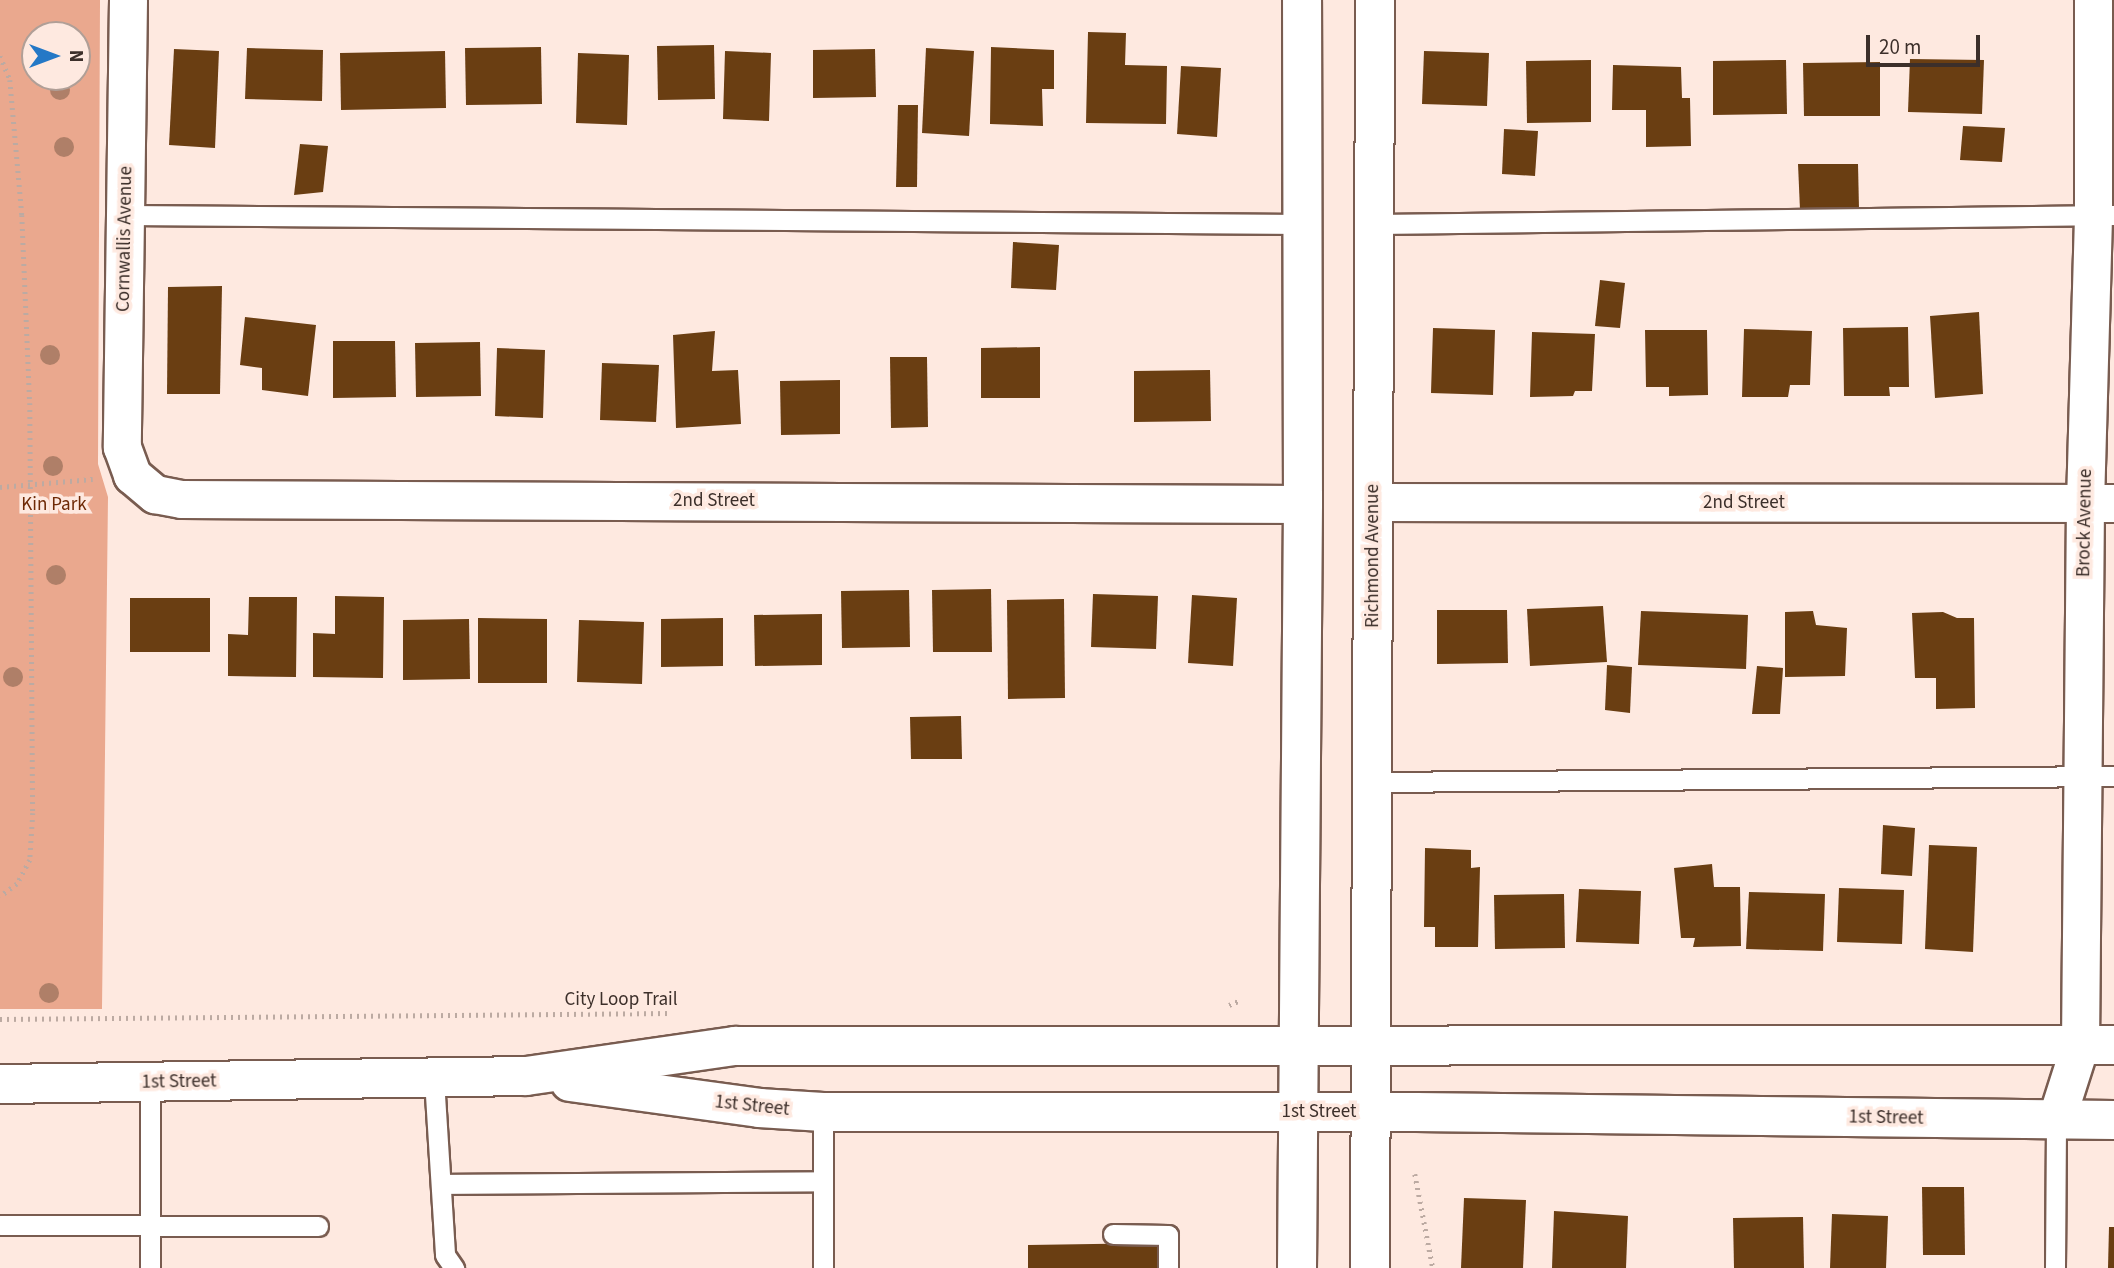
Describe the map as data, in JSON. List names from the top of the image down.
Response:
{
  "streets": {
    "main road": ["Richmond Avenue", "1st Street"],
    "street": ["Cornwallis Avenue", "2nd Street", "Brock Avenue"],
    "path": ["City Loop Trail"]
  },
  "crossings": [
    ["Cornwallis Avenue", "2nd Street"],
    ["2nd Street", "Brock Avenue"],
    ["2nd Street", "Richmond Avenue"],
    ["Brock Avenue", "1st Street"],
    ["Richmond Avenue", "1st Street"]
  ],
  "parks": ["Kin Park"],
  "scale_bar": "20 m",
  "north": "right"
}
